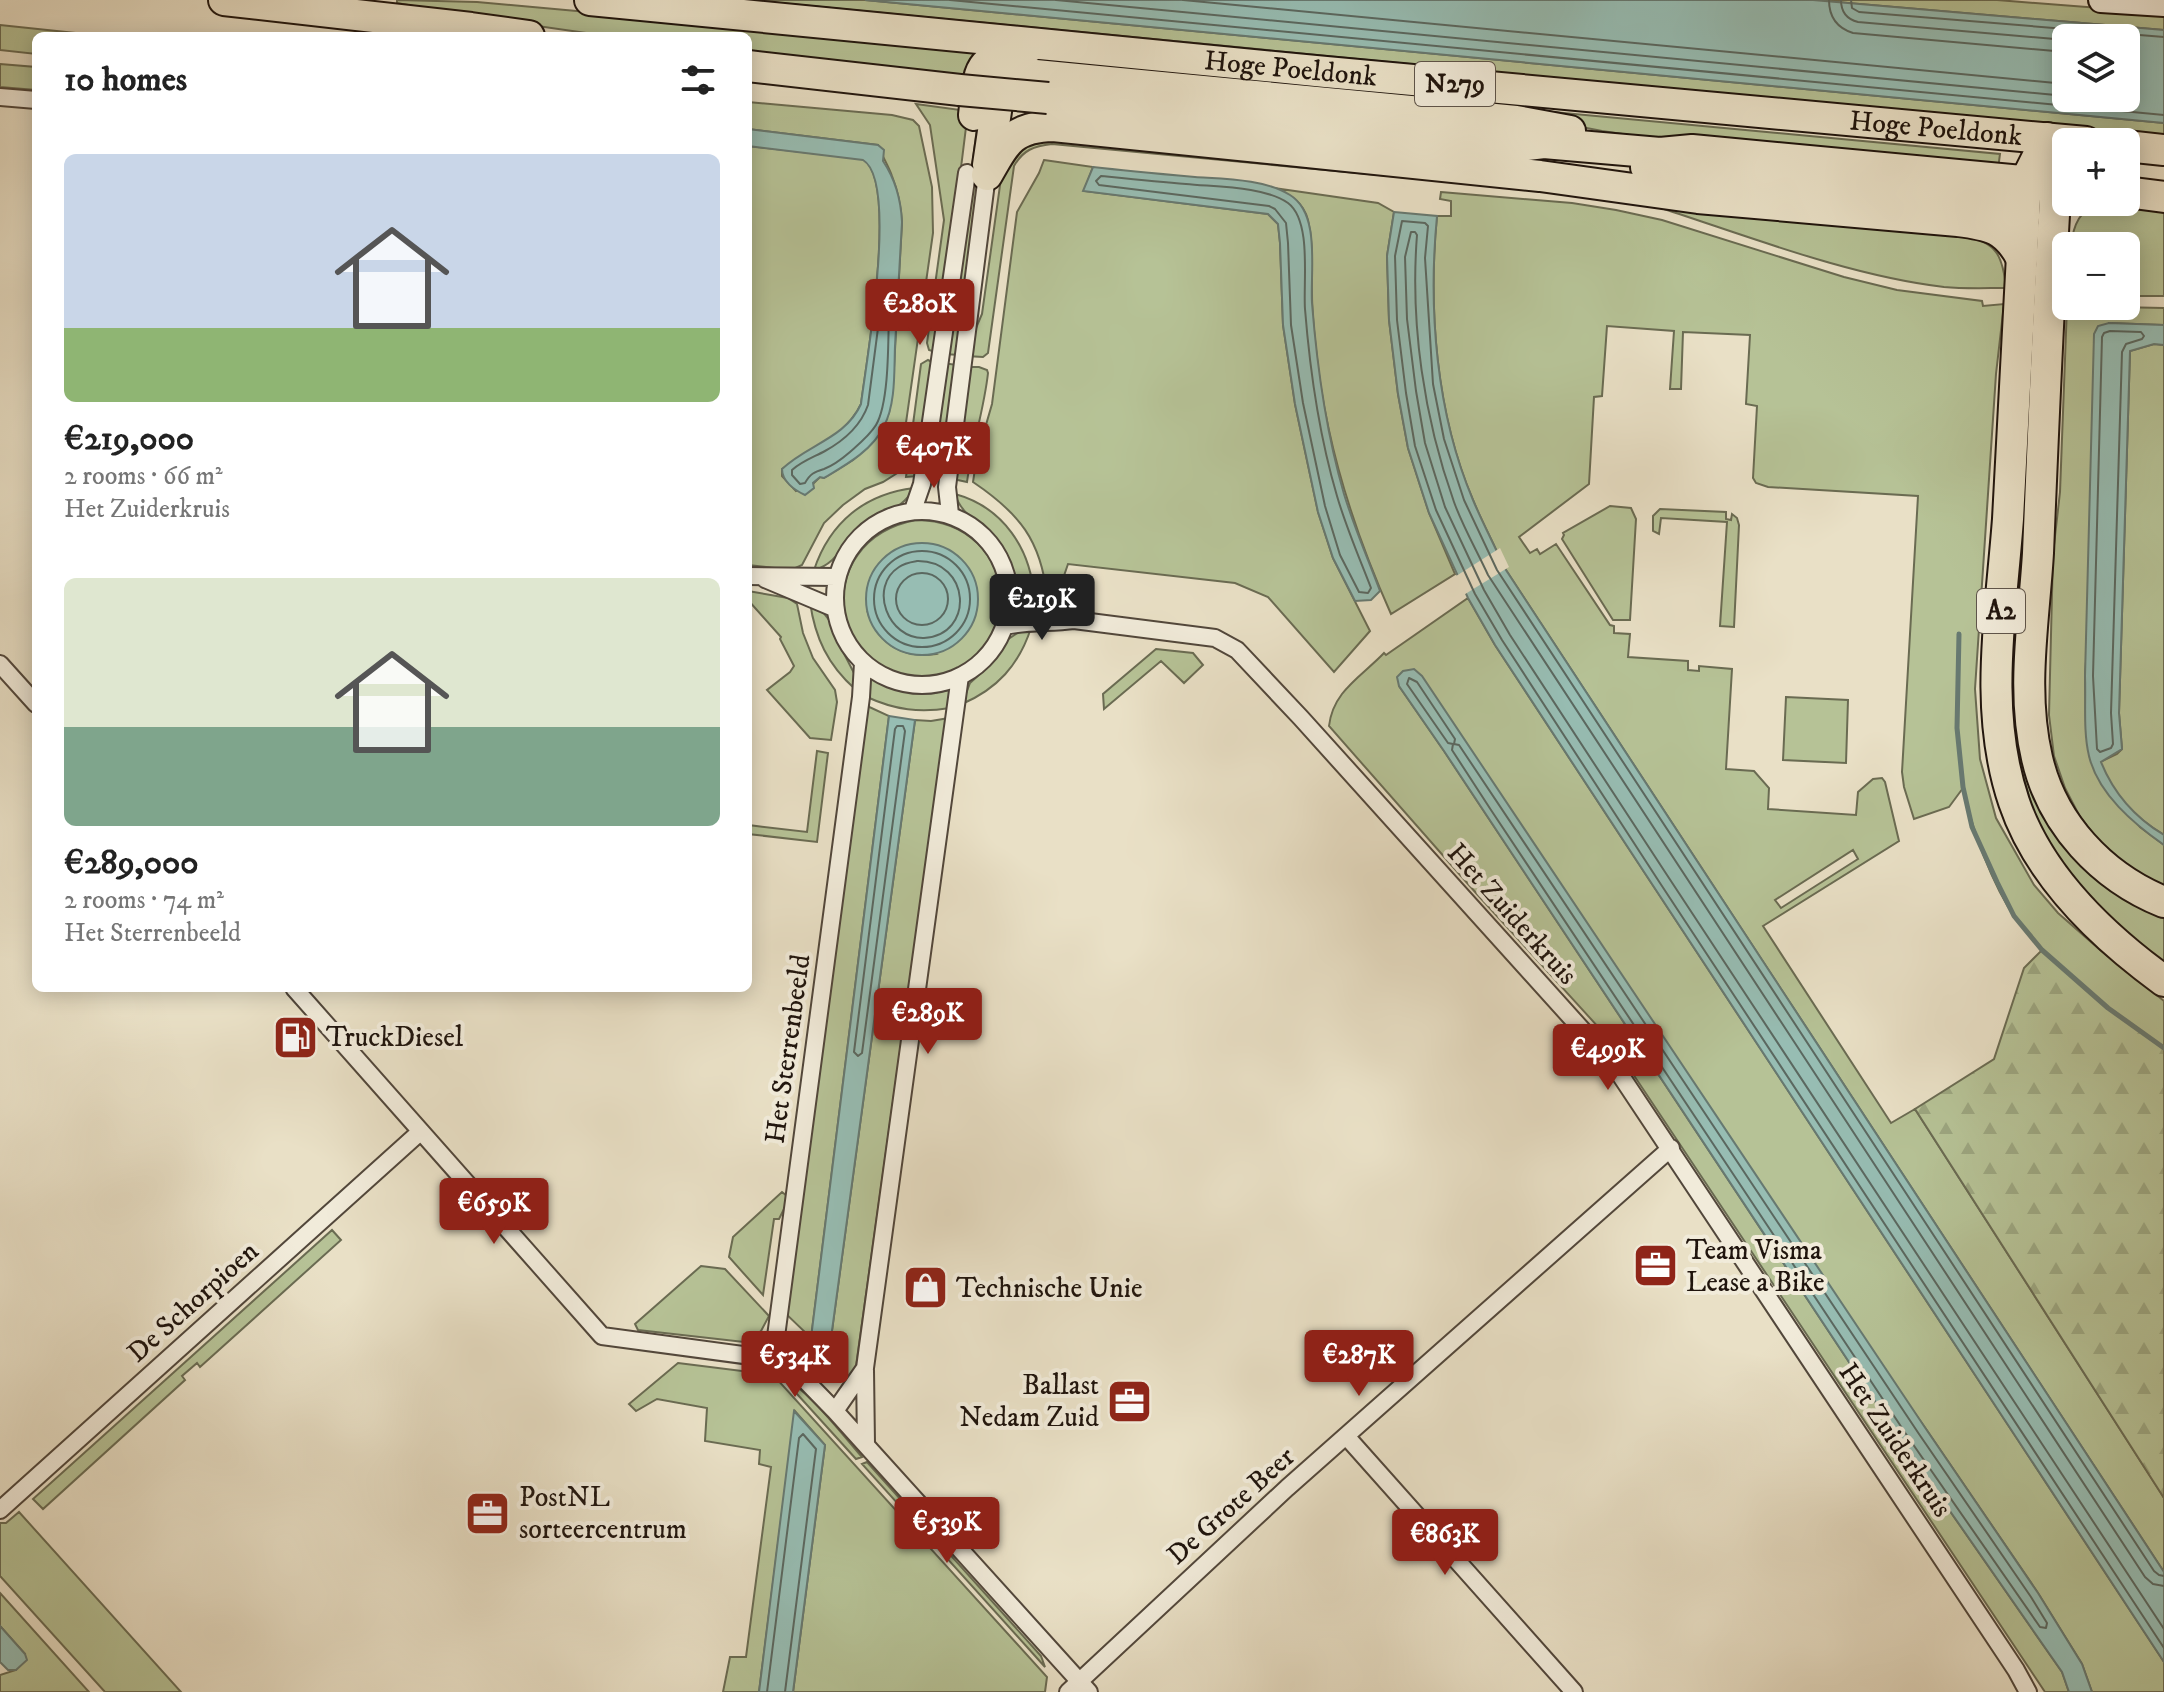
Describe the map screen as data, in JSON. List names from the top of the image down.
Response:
{
  "streets": {
    "highway": ["Hoge Poeldonk", "N279", "A2"],
    "street": [
      "Het Zuiderkruis",
      "Het Sterrenbeeld",
      "De Schorpioen",
      "De Grote Beer"
    ]
  },
  "crossings": [
    ["Hoge Poeldonk", "N279"],
    ["Hoge Poeldonk", "A2"],
    ["N279", "A2"],
    ["Het Zuiderkruis", "Het Sterrenbeeld"],
    ["Het Zuiderkruis", "De Grote Beer"]
  ],
  "places": {
    "fuel station": ["TruckDiesel"],
    "office": ["Team Visma Lease a Bike", "Ballast Nedam Zuid", "PostNL sorteercentrum"],
    "shop": ["Technische Unie"]
  },
  "page": {
    "map_buttons": ["+", "−"],
    "heading": "10 homes",
    "list": [
      {
        "name": "€219,000",
        "note": "2 rooms · 66 m² · Het Zuiderkruis"
      },
      {
        "name": "€289,000",
        "note": "2 rooms · 74 m² · Het Sterrenbeeld"
      }
    ],
    "price": [
      "€280K",
      "€407K",
      "€219K",
      "€289K",
      "€499K",
      "€659K",
      "€287K",
      "€534K",
      "€539K",
      "€863K"
    ]
  }
}
